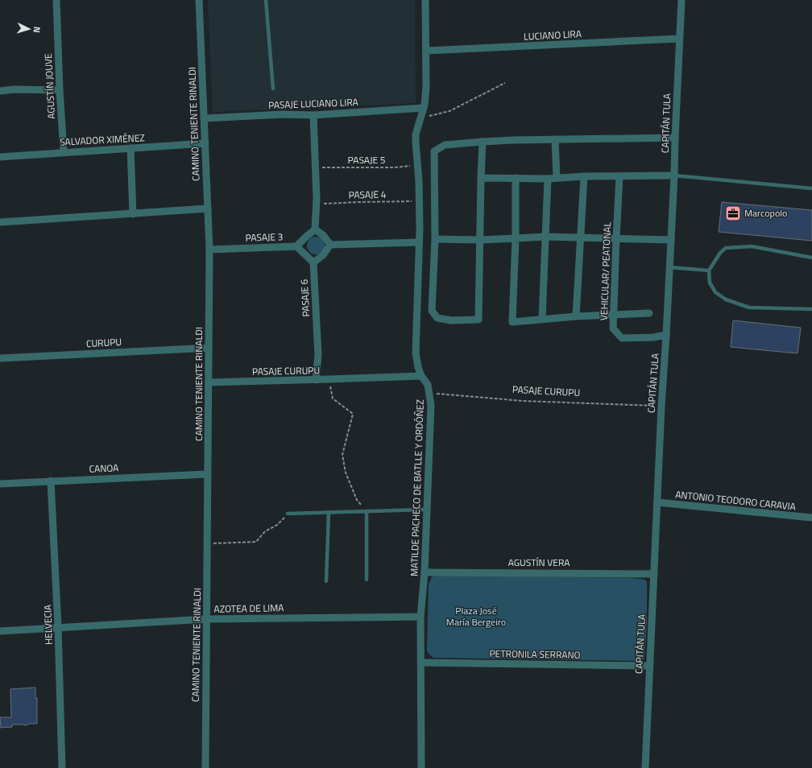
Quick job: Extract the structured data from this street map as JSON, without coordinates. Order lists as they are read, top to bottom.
{
  "streets": {
    "street": [
      "LUCIANO LIRA",
      "AGUSTÍN JOUVE",
      "PASAJE LUCIANO LIRA",
      "CAPITÁN TULA",
      "CAMINO TENIENTE RINALDI",
      "SALVADOR XIMÉNEZ",
      "PASAJE 3",
      "VEHICULAR/ PEATONAL",
      "PASAJE 6",
      "CURUPU",
      "PASAJE CURUPU",
      "CANOA",
      "MATILDE PACHECO DE BATLLE Y ORDÓÑEZ",
      "ANTONIO TEODORO CARAVIA",
      "AGUSTÍN VERA",
      "AZOTEA DE LIMA",
      "HELVECIA",
      "PETRONILA SERRANO"
    ],
    "path": ["PASAJE 5", "PASAJE 4"]
  },
  "crossings": [
    ["LUCIANO LIRA", "CAPITÁN TULA"],
    ["LUCIANO LIRA", "MATILDE PACHECO DE BATLLE Y ORDÓÑEZ"],
    ["AGUSTÍN JOUVE", "SALVADOR XIMÉNEZ"],
    ["PASAJE LUCIANO LIRA", "CAMINO TENIENTE RINALDI"],
    ["PASAJE LUCIANO LIRA", "MATILDE PACHECO DE BATLLE Y ORDÓÑEZ"],
    ["CAPITÁN TULA", "VEHICULAR/ PEATONAL"],
    ["CAPITÁN TULA", "PASAJE CURUPU"],
    ["CAPITÁN TULA", "ANTONIO TEODORO CARAVIA"],
    ["CAPITÁN TULA", "AGUSTÍN VERA"],
    ["CAPITÁN TULA", "PETRONILA SERRANO"],
    ["CAMINO TENIENTE RINALDI", "SALVADOR XIMÉNEZ"],
    ["CAMINO TENIENTE RINALDI", "PASAJE 3"],
    ["CAMINO TENIENTE RINALDI", "CURUPU"],
    ["CAMINO TENIENTE RINALDI", "PASAJE CURUPU"],
    ["CAMINO TENIENTE RINALDI", "CANOA"],
    ["CAMINO TENIENTE RINALDI", "AZOTEA DE LIMA"],
    ["PASAJE 5", "MATILDE PACHECO DE BATLLE Y ORDÓÑEZ"],
    ["PASAJE 4", "MATILDE PACHECO DE BATLLE Y ORDÓÑEZ"],
    ["PASAJE 3", "PASAJE 6"],
    ["PASAJE 6", "PASAJE CURUPU"],
    ["PASAJE CURUPU", "MATILDE PACHECO DE BATLLE Y ORDÓÑEZ"],
    ["CANOA", "HELVECIA"],
    ["MATILDE PACHECO DE BATLLE Y ORDÓÑEZ", "AGUSTÍN VERA"],
    ["MATILDE PACHECO DE BATLLE Y ORDÓÑEZ", "AZOTEA DE LIMA"],
    ["MATILDE PACHECO DE BATLLE Y ORDÓÑEZ", "PETRONILA SERRANO"],
    ["AZOTEA DE LIMA", "HELVECIA"]
  ],
  "parks": ["Plaza José María Bergeiro"],
  "places": {
    "office": ["Marcopolo"]
  },
  "north": "right"
}
